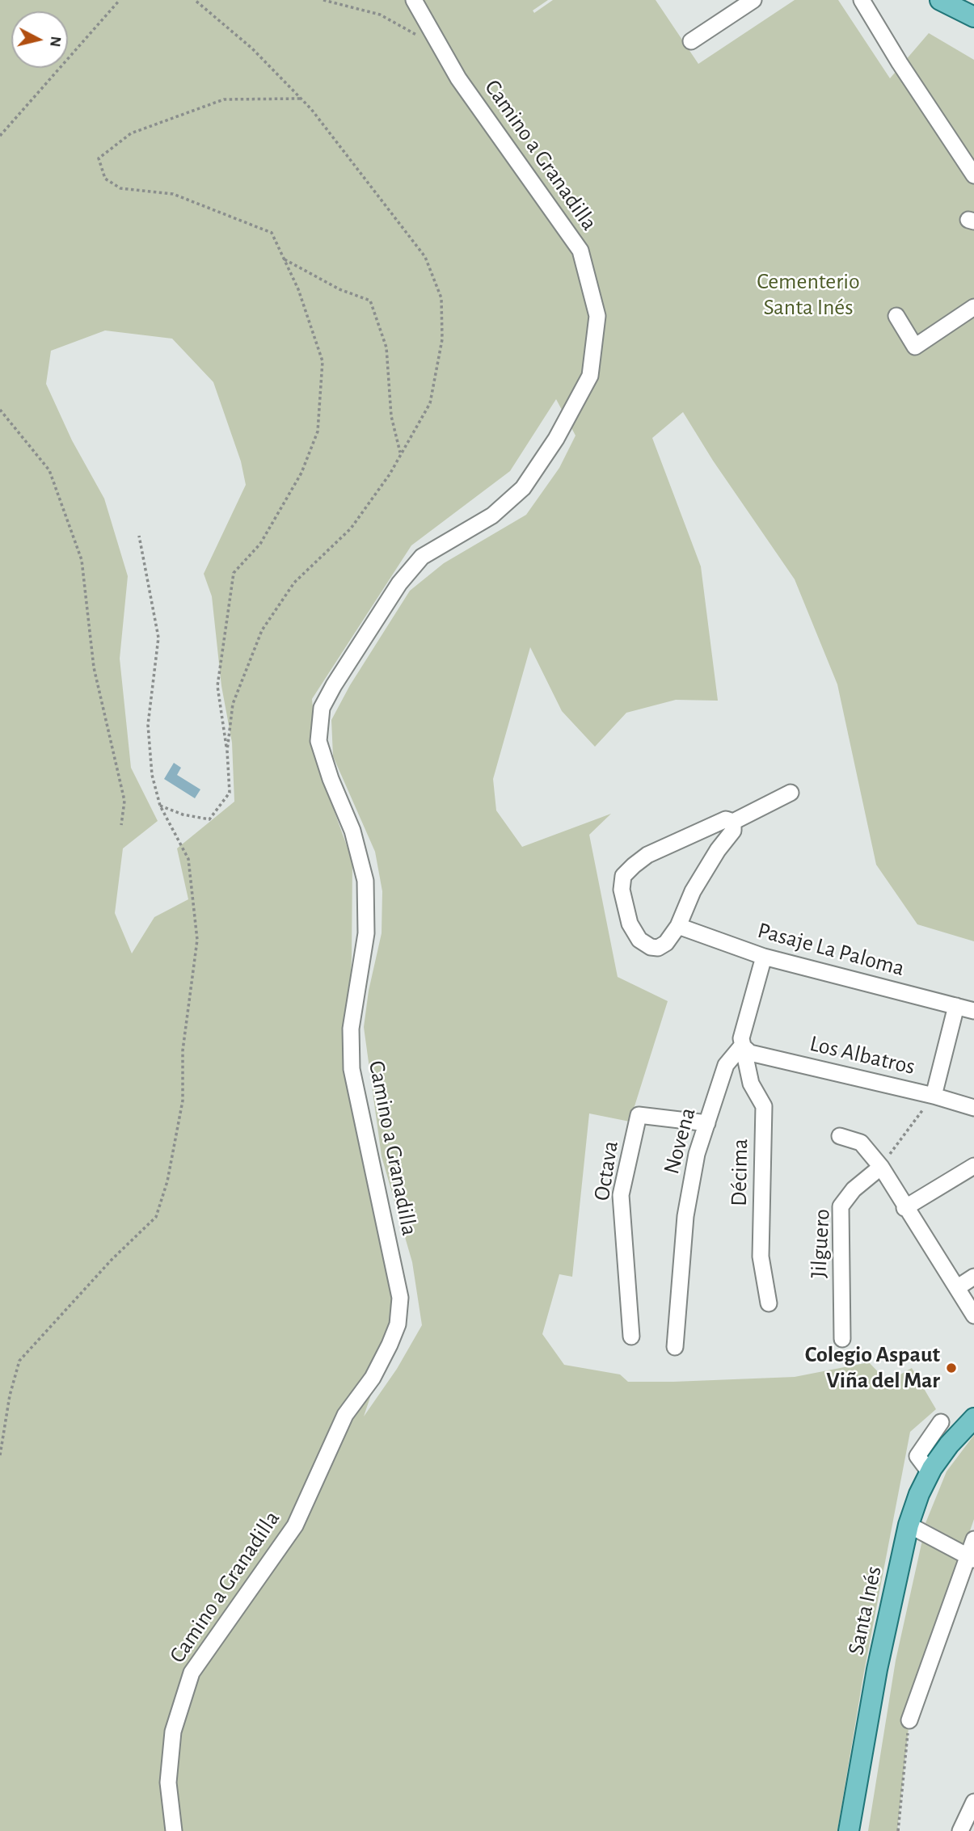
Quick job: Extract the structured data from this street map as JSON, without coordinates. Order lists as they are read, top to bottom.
{
  "streets": {
    "main road": ["Santa Inés"],
    "street": [
      "Camino a Granadilla",
      "Pasaje La Paloma",
      "Los Albatros",
      "Novena",
      "Octava",
      "Décima",
      "Jilguero"
    ]
  },
  "crossings": [
    ["Pasaje La Paloma", "Novena"],
    ["Los Albatros", "Novena"],
    ["Los Albatros", "Décima"],
    ["Novena", "Octava"],
    ["Novena", "Décima"]
  ],
  "parks": ["Cementerio Santa Inés"],
  "places": ["Colegio Aspaut Viña del Mar"],
  "north": "right"
}
